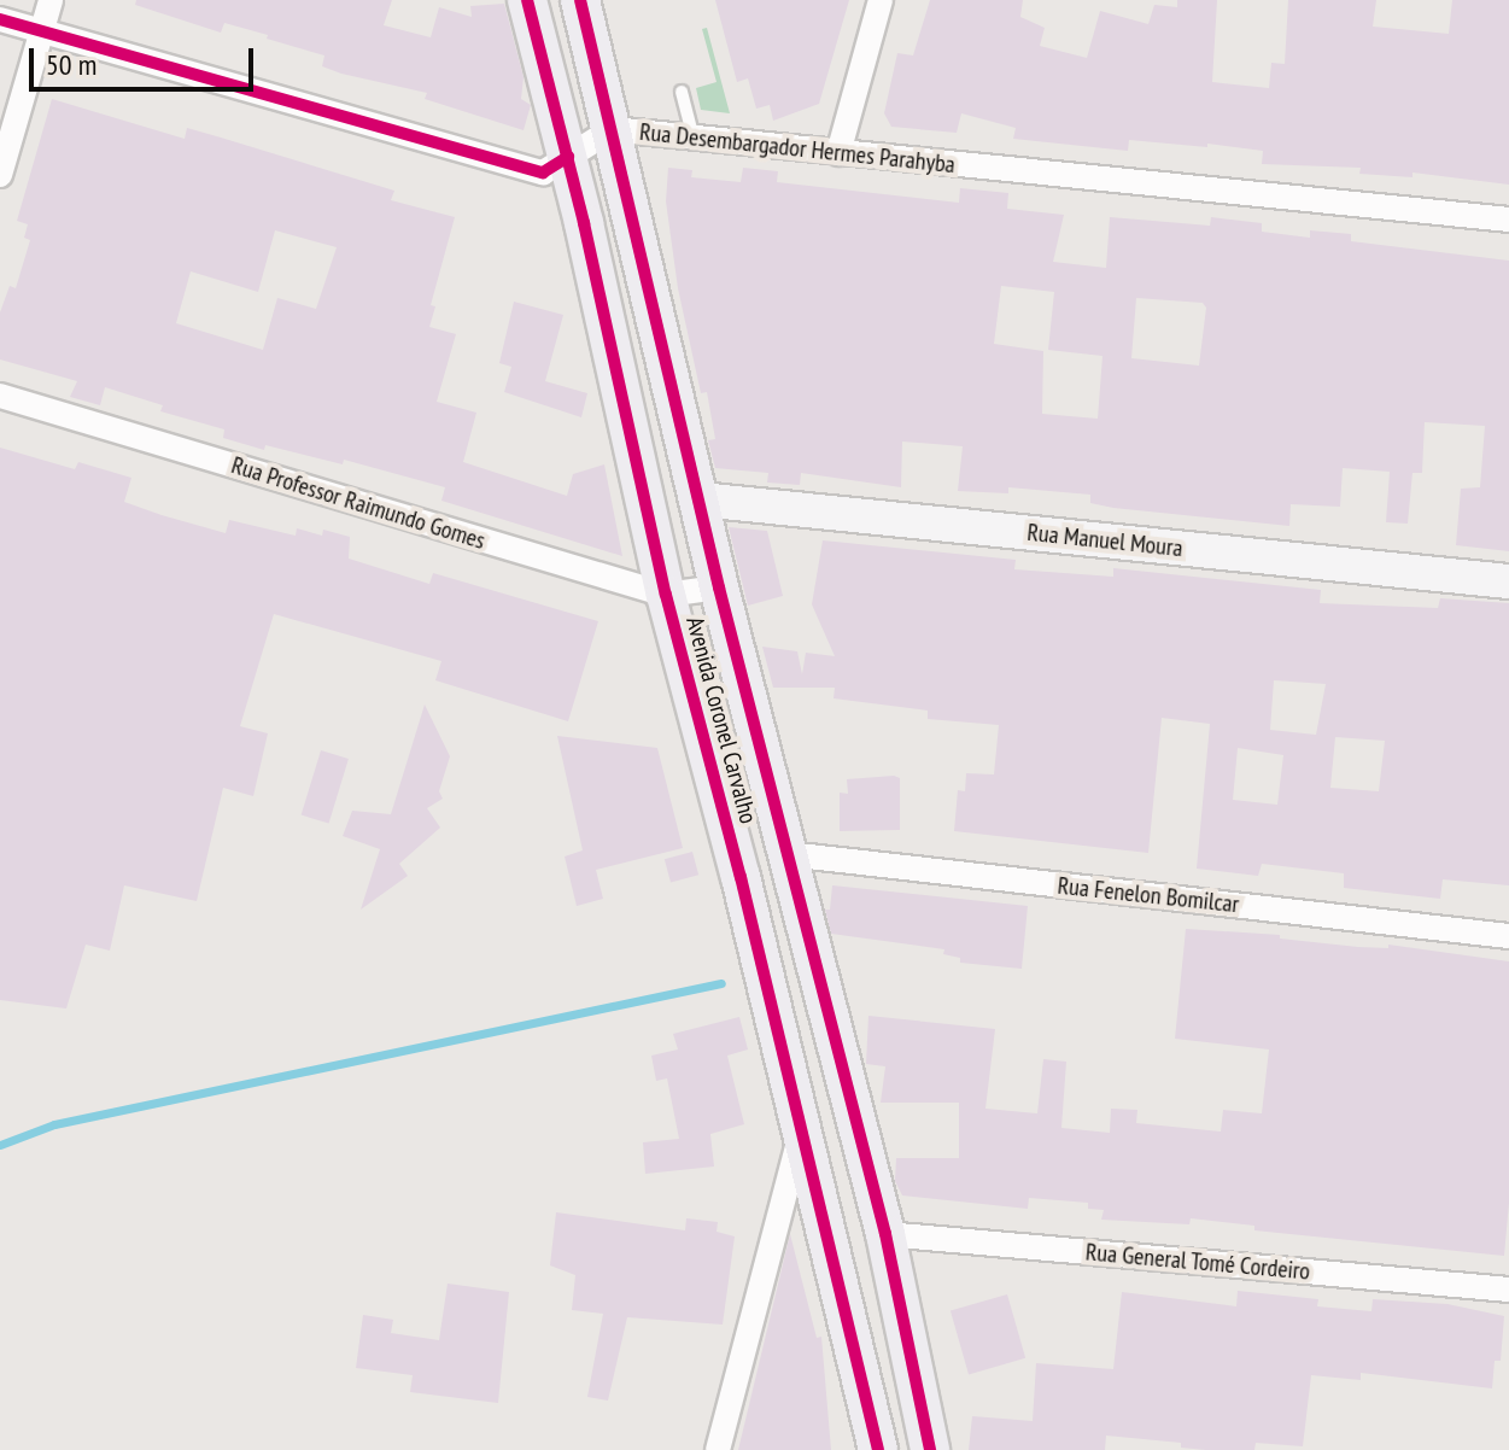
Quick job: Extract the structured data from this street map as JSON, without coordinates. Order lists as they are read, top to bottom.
{
  "streets": {
    "main road": ["Avenida Coronel Carvalho"],
    "street": [
      "Rua Desembargador Hermes Parahyba",
      "Rua Professor Raimundo Gomes",
      "Rua Manuel Moura",
      "Rua Fenelon Bomilcar",
      "Rua General Tomé Cordeiro"
    ]
  },
  "crossings": [
    ["Rua Desembargador Hermes Parahyba", "Avenida Coronel Carvalho"],
    ["Rua Professor Raimundo Gomes", "Avenida Coronel Carvalho"],
    ["Rua Manuel Moura", "Avenida Coronel Carvalho"],
    ["Avenida Coronel Carvalho", "Rua Fenelon Bomilcar"],
    ["Avenida Coronel Carvalho", "Rua General Tomé Cordeiro"]
  ],
  "scale_bar": "50 m"
}
